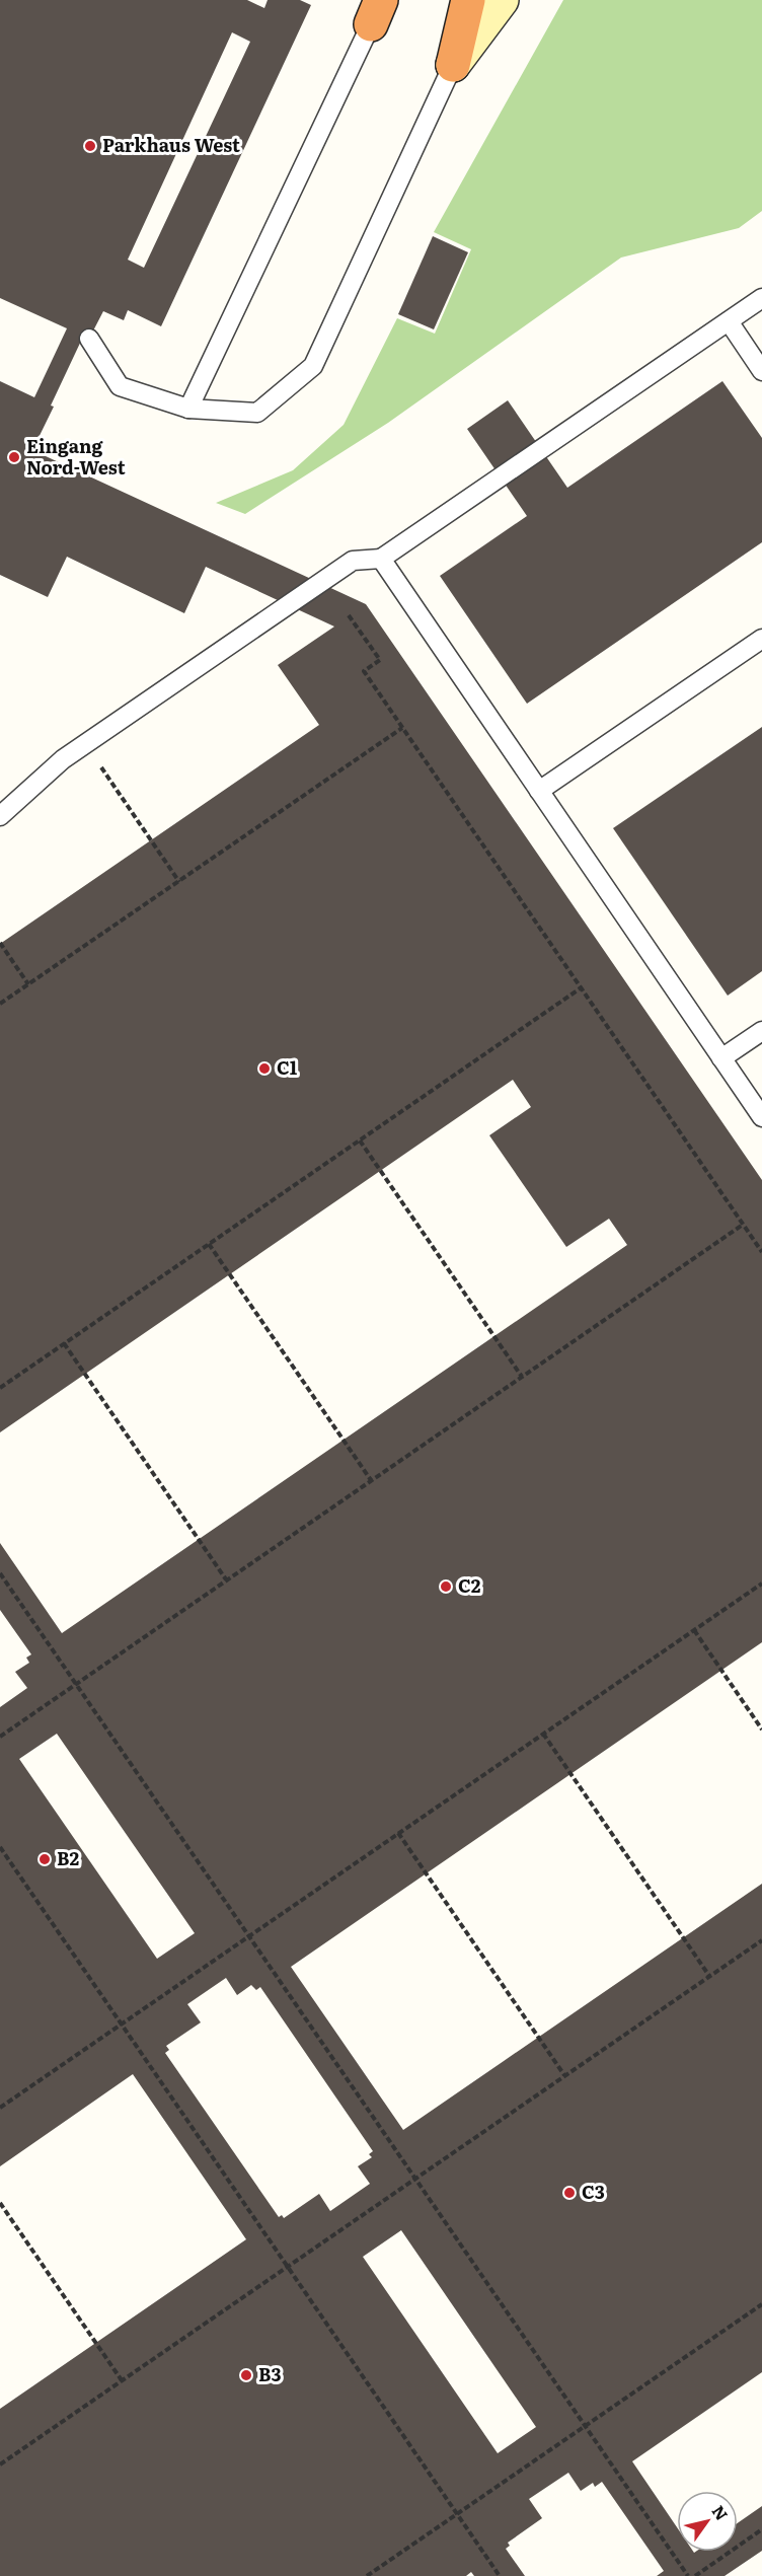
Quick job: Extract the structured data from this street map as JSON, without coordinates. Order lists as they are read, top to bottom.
{
  "places": [
    "Parkhaus West",
    "Eingang Nord-West",
    "C1",
    "C2",
    "B2",
    "C3",
    "B3"
  ],
  "north": "top right"
}
